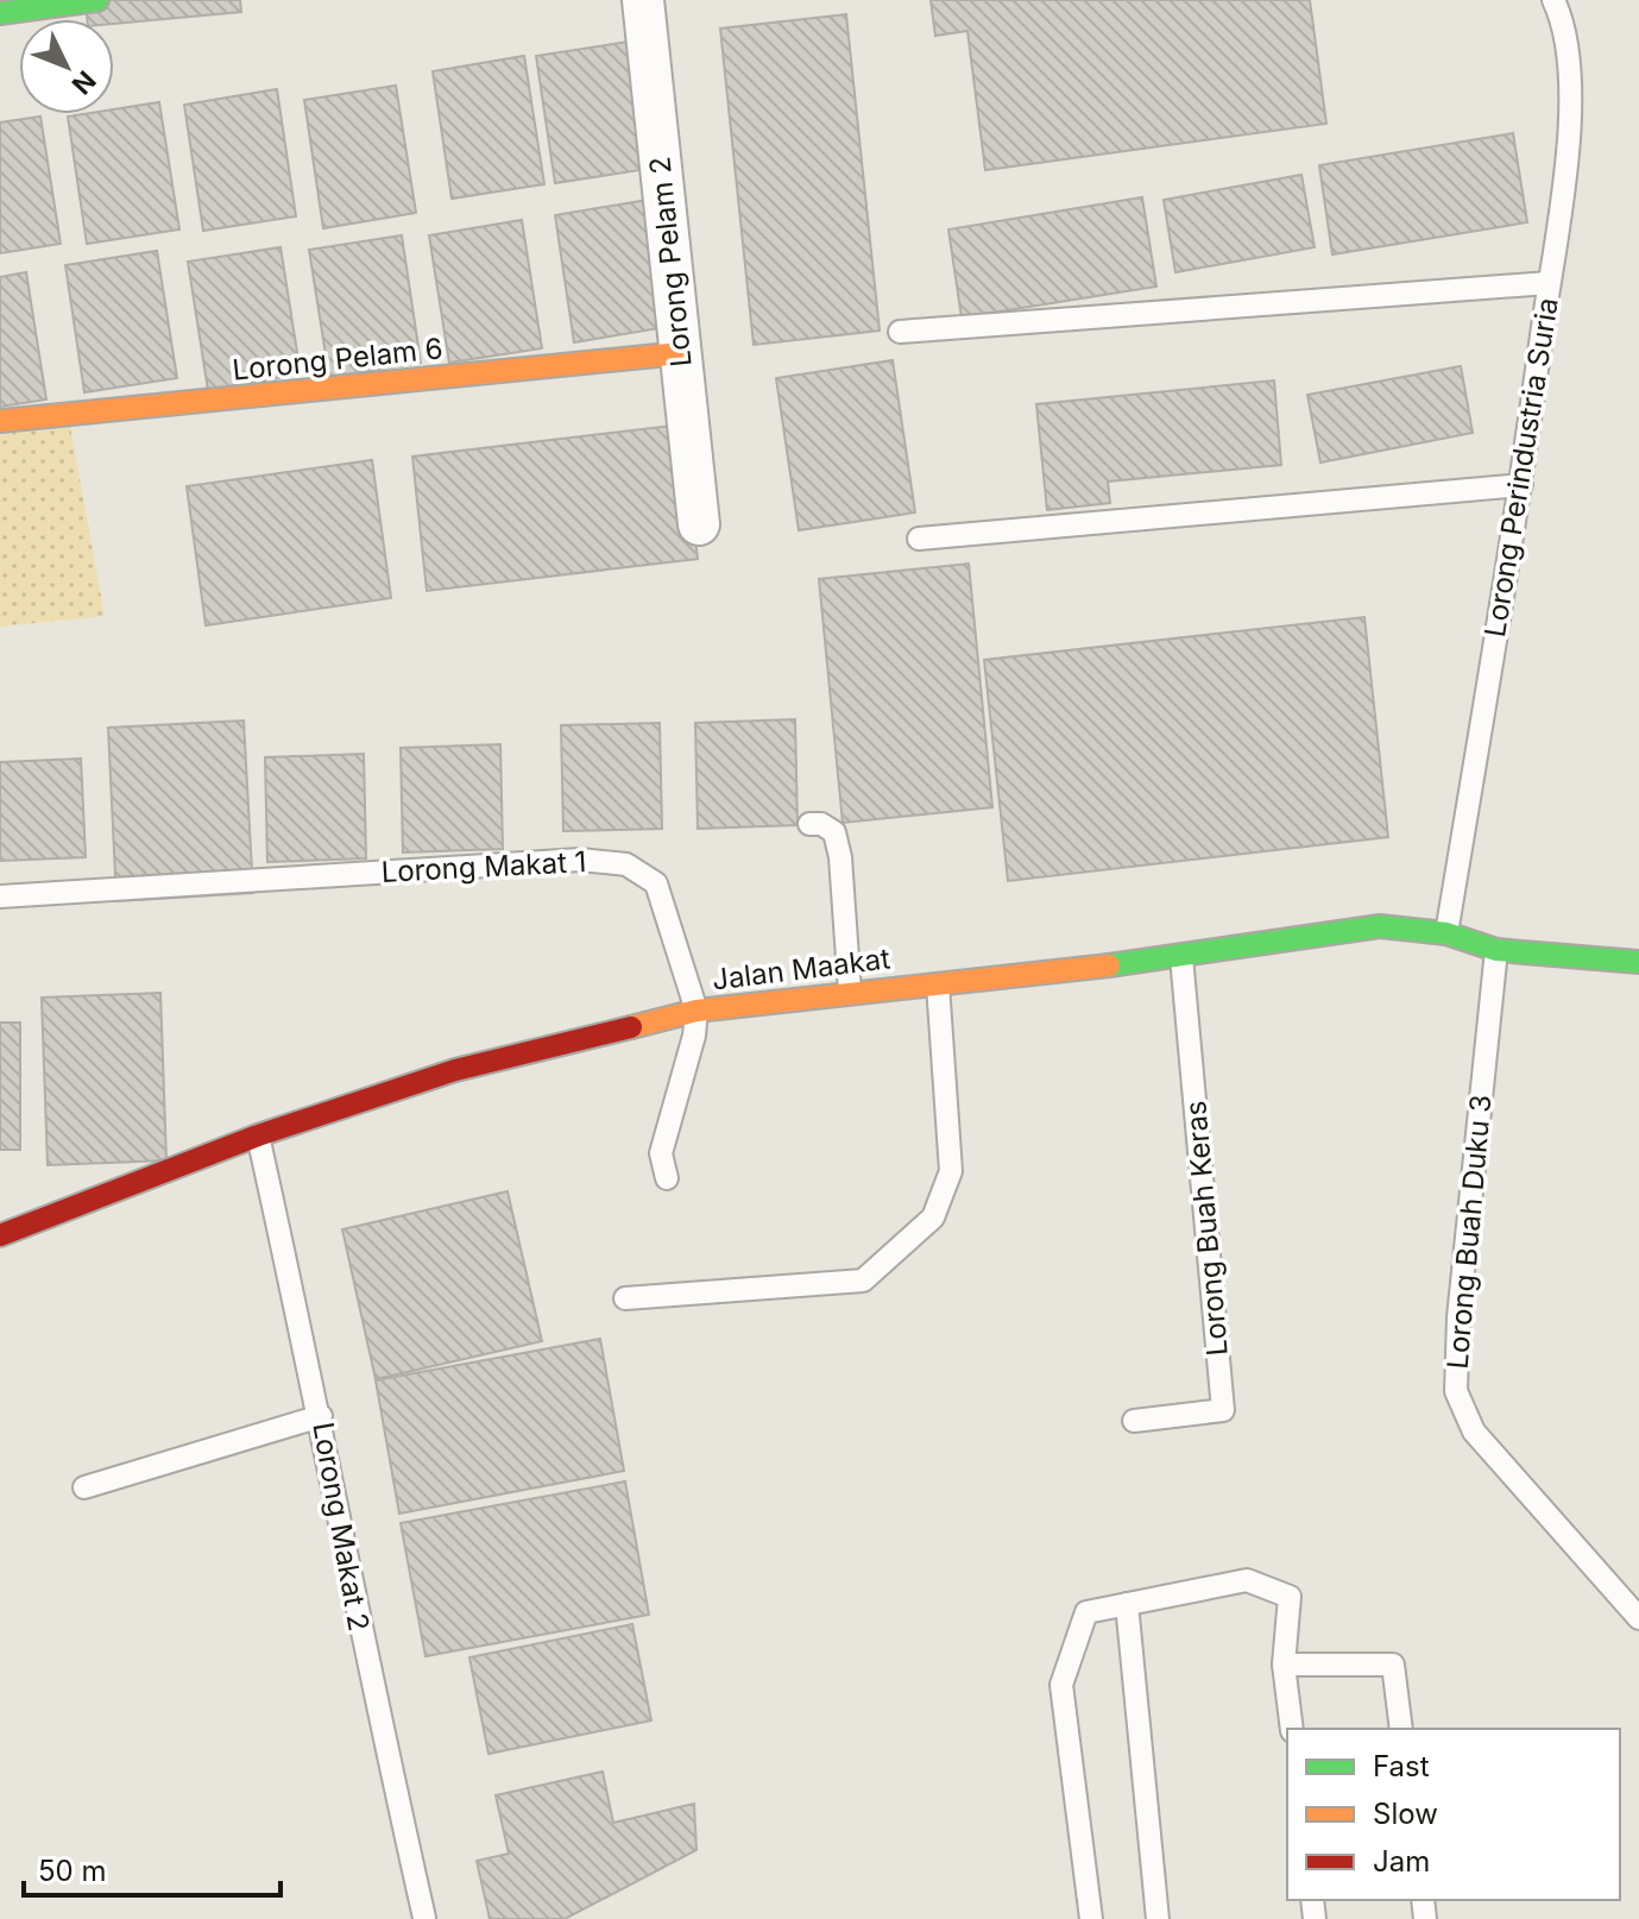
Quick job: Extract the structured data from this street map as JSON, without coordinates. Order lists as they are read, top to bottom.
{
  "streets": {
    "street": ["Lorong Pelam 2", "Lorong Pelam 6", "Jalan Maakat"],
    "lane": [
      "Lorong Perindustria Suria",
      "Lorong Makat 1",
      "Lorong Buah Keras",
      "Lorong Buah Duku 3",
      "Lorong Makat 2"
    ]
  },
  "crossings": [
    ["Lorong Pelam 2", "Lorong Pelam 6"],
    ["Lorong Perindustria Suria", "Jalan Maakat"],
    ["Lorong Makat 1", "Jalan Maakat"],
    ["Jalan Maakat", "Lorong Buah Keras"],
    ["Jalan Maakat", "Lorong Buah Duku 3"],
    ["Jalan Maakat", "Lorong Makat 2"]
  ],
  "legend": ["Fast", "Slow", "Jam"],
  "scale_bar": "50 m",
  "north": "bottom right"
}
